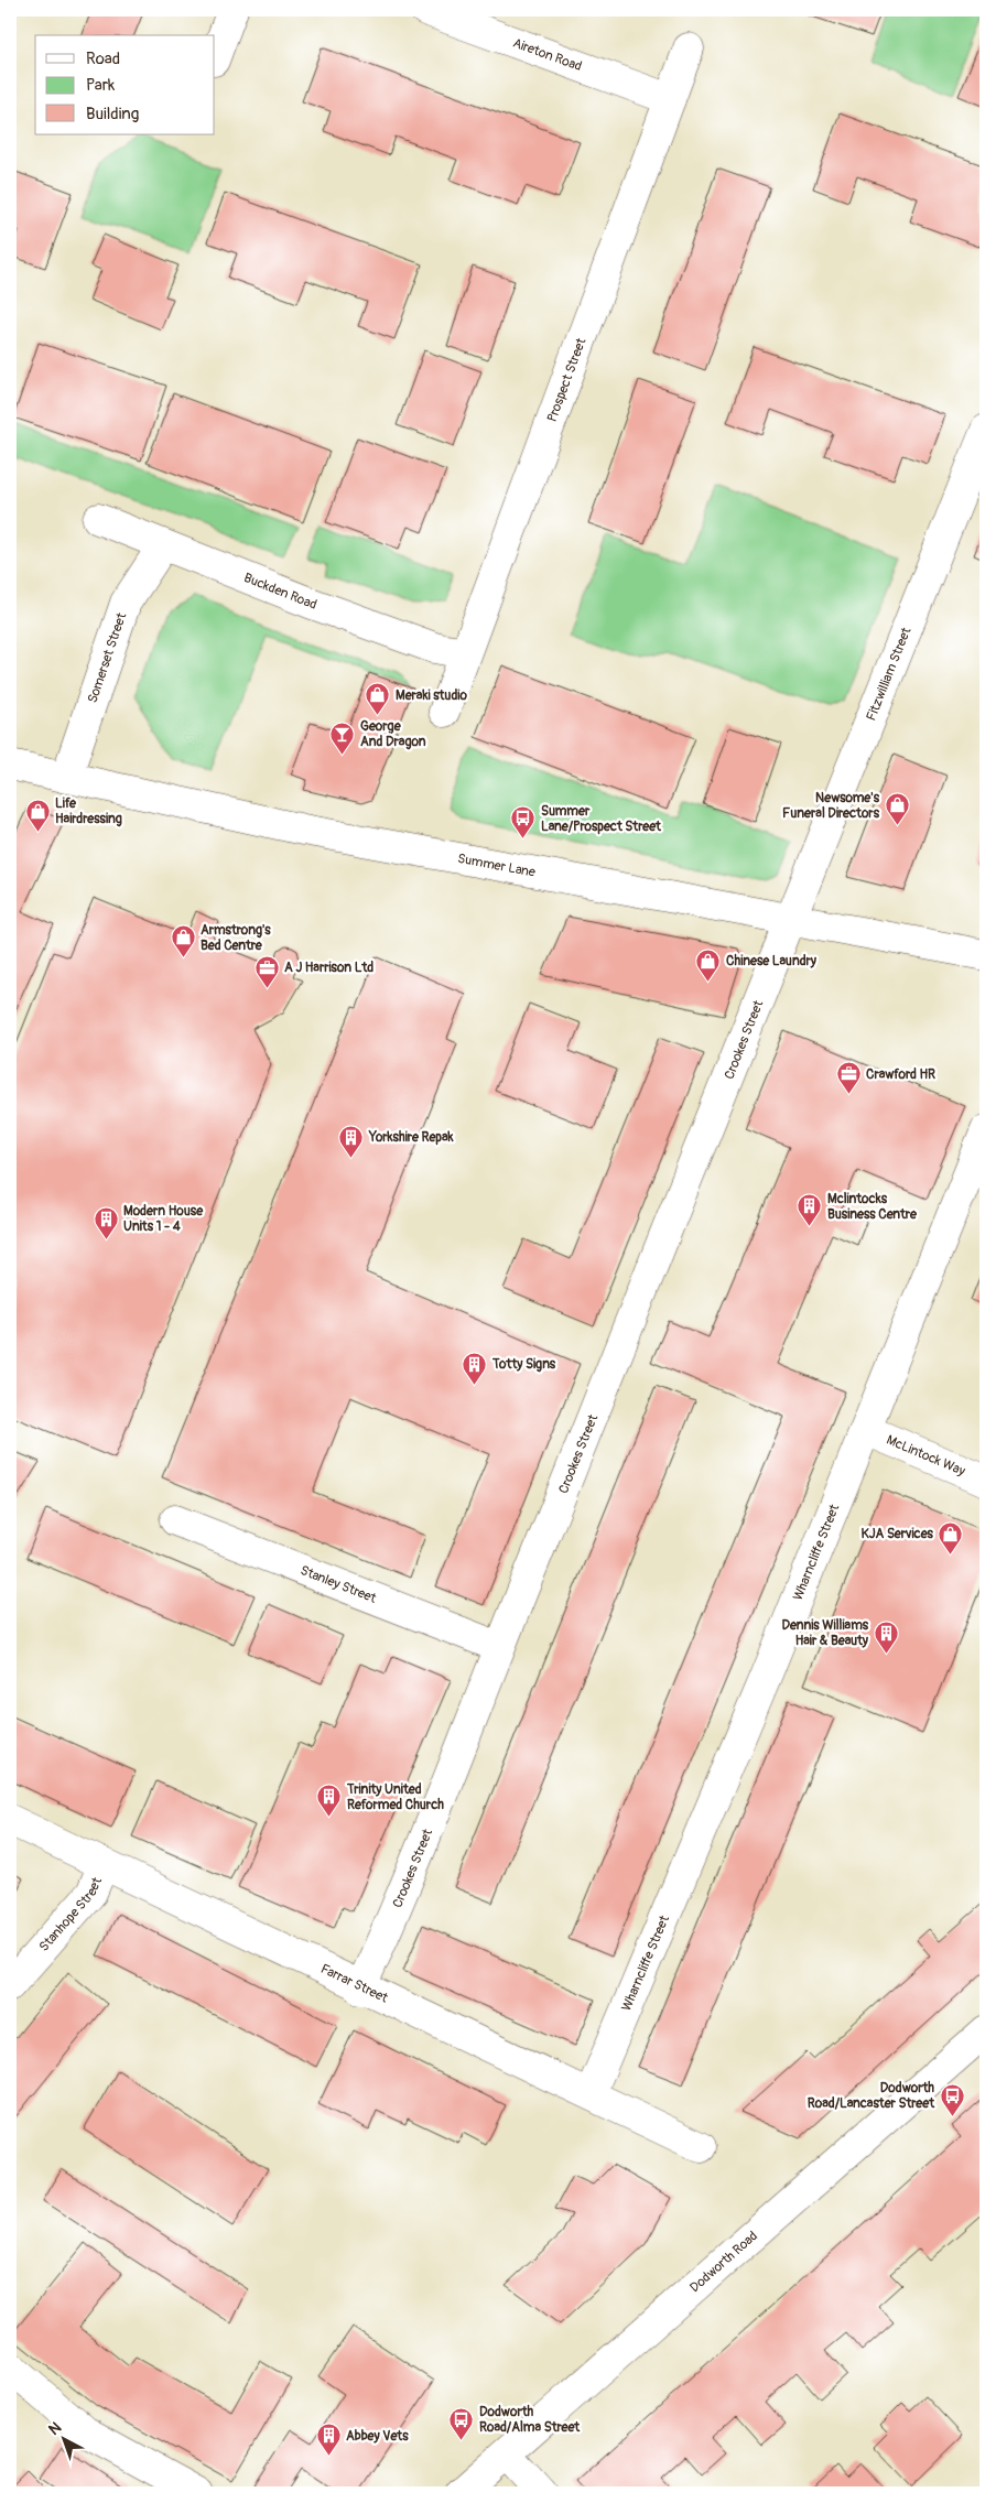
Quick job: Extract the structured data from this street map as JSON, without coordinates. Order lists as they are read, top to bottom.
{
  "streets": {
    "main road": [
      "Aireton Road",
      "Prospect Street",
      "Buckden Road",
      "Somerset Street",
      "Fitzwilliam Street",
      "Summer Lane",
      "Crookes Street",
      "McLintock Way",
      "Wharncliffe Street",
      "Stanley Street",
      "Stanhope Street",
      "Farrar Street",
      "Dodworth Road"
    ]
  },
  "crossings": [
    ["Aireton Road", "Prospect Street"],
    ["Prospect Street", "Buckden Road"],
    ["Buckden Road", "Somerset Street"],
    ["Somerset Street", "Summer Lane"],
    ["Fitzwilliam Street", "Summer Lane"],
    ["Fitzwilliam Street", "Crookes Street"],
    ["Summer Lane", "Crookes Street"],
    ["Crookes Street", "Stanley Street"],
    ["Crookes Street", "Farrar Street"],
    ["McLintock Way", "Wharncliffe Street"],
    ["Wharncliffe Street", "Farrar Street"],
    ["Stanhope Street", "Farrar Street"]
  ],
  "places": {
    "shop": [
      "Meraki studio",
      "Newsome's Funeral Directors",
      "Life Hairdressing",
      "Armstrong's Bed Centre",
      "Chinese Laundry",
      "KJA Services"
    ],
    "bar": ["George And Dragon"],
    "bus stop": ["Summer Lane/Prospect Street", "Dodworth Road/Lancaster Street", "Dodworth Road/Alma Street"],
    "office": ["A J Harrison Ltd", "Crawford HR"],
    "building": [
      "Yorkshire Repak",
      "Mclintocks Business Centre",
      "Modern House Units 1 - 4",
      "Totty Signs",
      "Dennis Williams Hair & Beauty",
      "Trinity United Reformed Church",
      "Abbey Vets"
    ]
  },
  "legend": ["Road", "Park", "Building"],
  "north": "top left"
}
